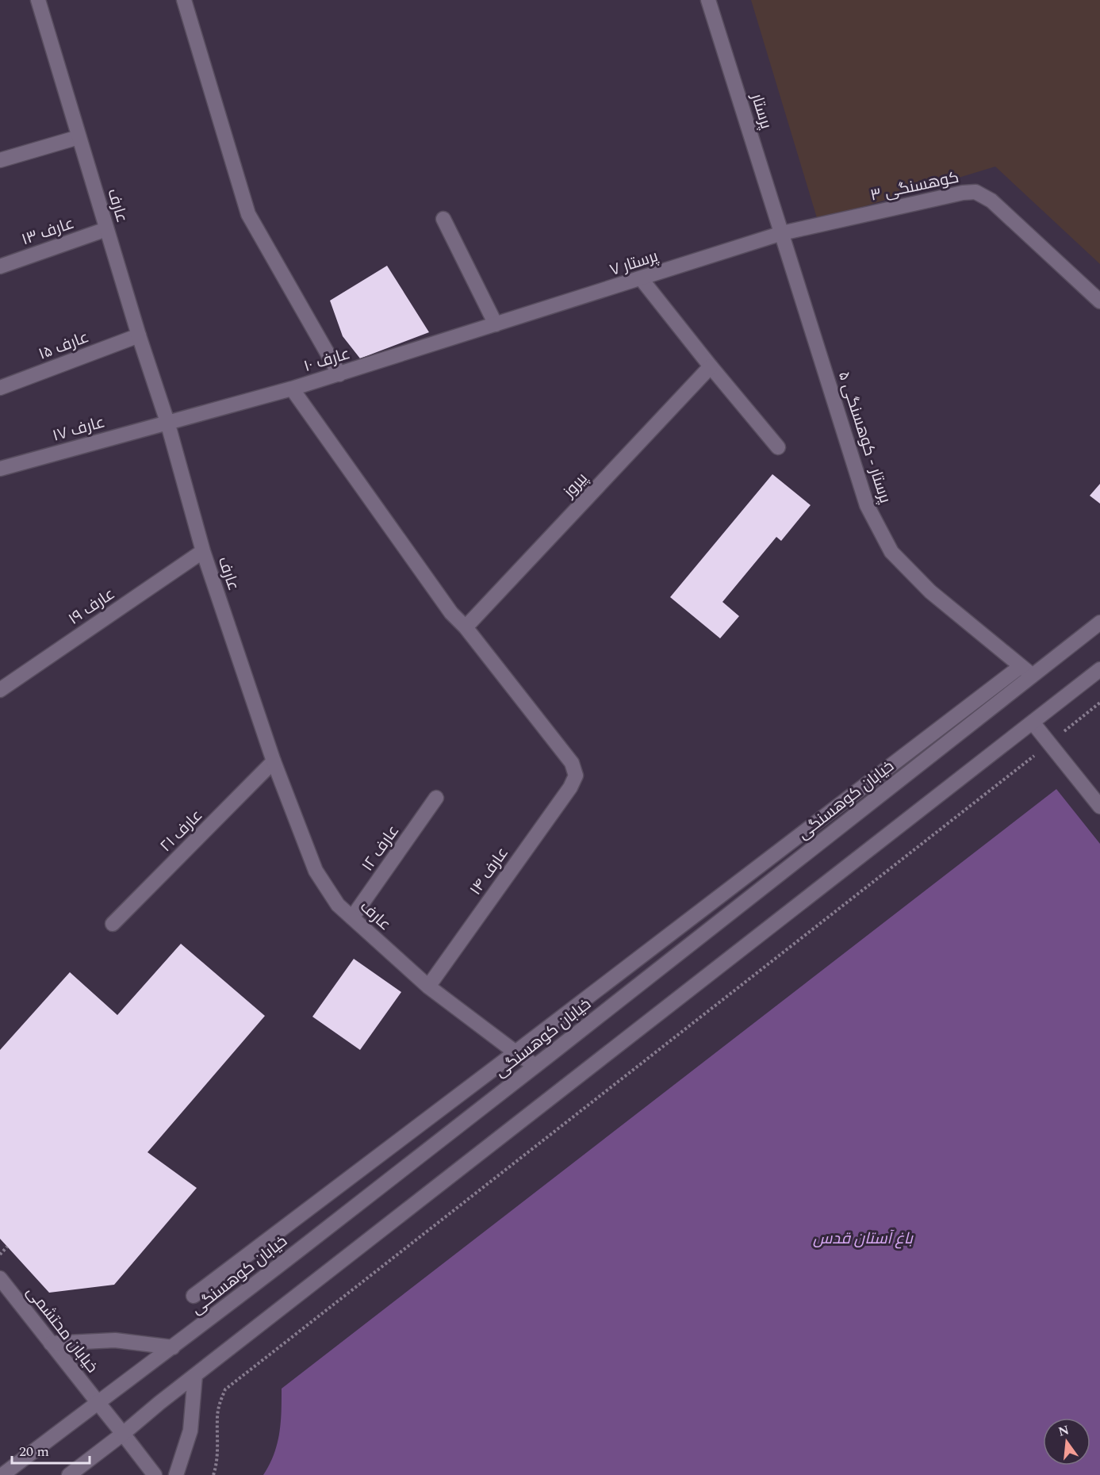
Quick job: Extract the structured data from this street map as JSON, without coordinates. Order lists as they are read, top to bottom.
{
  "streets": {
    "street": [
      "پرستار",
      "کوهسنگی ۳",
      "عارف",
      "عارف ۱۳",
      "پرستار ۷",
      "عارف ۱۵",
      "عارف ۱۰",
      "عارف ۱۷",
      "پرستار - کوهسنگی ۵",
      "پیروز",
      "عارف ۱۹",
      "خیابان کوهسنگی",
      "عارف ۲۱",
      "عارف ۱۲",
      "عارف ۱۴",
      "خیابان محتشمی"
    ]
  },
  "crossings": [
    ["پرستار", "کوهسنگی ۳"],
    ["پرستار", "پرستار ۷"],
    ["پرستار", "پرستار - کوهسنگی ۵"],
    ["کوهسنگی ۳", "پرستار ۷"],
    ["کوهسنگی ۳", "پرستار - کوهسنگی ۵"],
    ["عارف", "عارف ۱۳"],
    ["عارف", "عارف ۱۵"],
    ["عارف", "عارف ۱۰"],
    ["عارف", "عارف ۱۷"],
    ["عارف", "عارف ۱۹"],
    ["عارف", "خیابان کوهسنگی"],
    ["عارف", "عارف ۲۱"],
    ["عارف", "عارف ۱۲"],
    ["عارف", "عارف ۱۴"],
    ["پرستار ۷", "عارف ۱۰"],
    ["پرستار ۷", "پرستار - کوهسنگی ۵"],
    ["عارف ۱۰", "عارف ۱۷"],
    ["پرستار - کوهسنگی ۵", "خیابان کوهسنگی"],
    ["پیروز", "عارف ۱۴"],
    ["خیابان کوهسنگی", "خیابان محتشمی"]
  ],
  "parks": ["باغ آستان قدس"],
  "scale_bar": "20 m",
  "north": "top"
}
